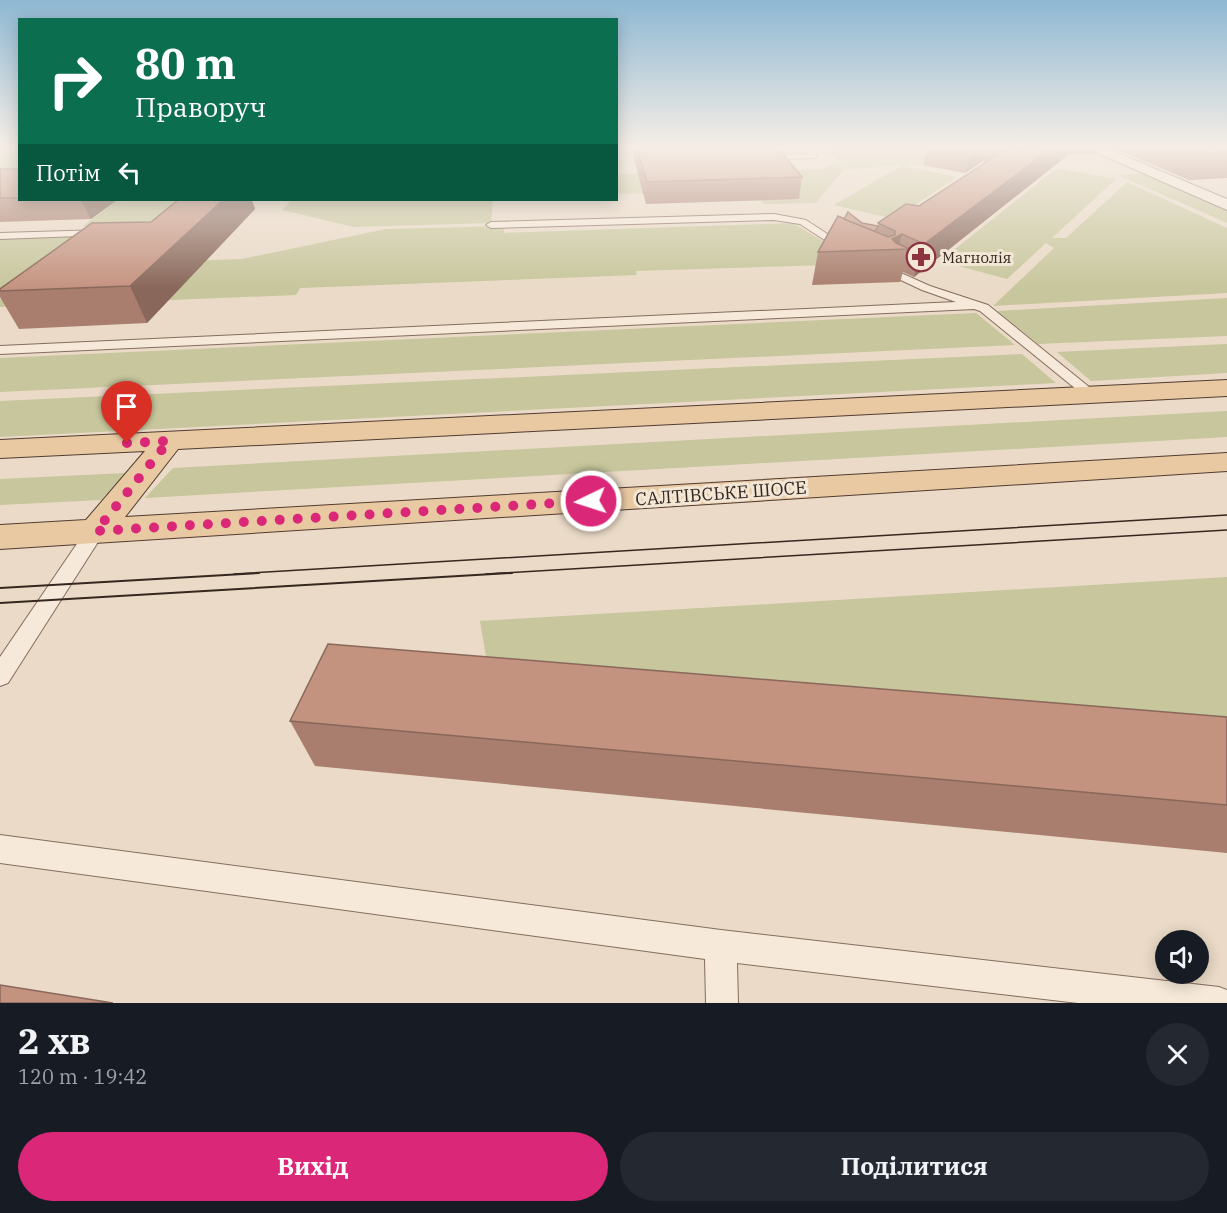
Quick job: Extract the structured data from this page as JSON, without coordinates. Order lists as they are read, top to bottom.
{
  "streets": {
    "main road": ["САЛТІВСЬКЕ ШОСЕ"]
  },
  "places": {
    "pharmacy": ["Магнолія"]
  },
  "page": {
    "turn": ["80 m", "Праворуч"],
    "then": "Потім",
    "heading": ["2 хв", "120 m · 19:42"],
    "buttons": ["Вихід", "Поділитися"]
  }
}
